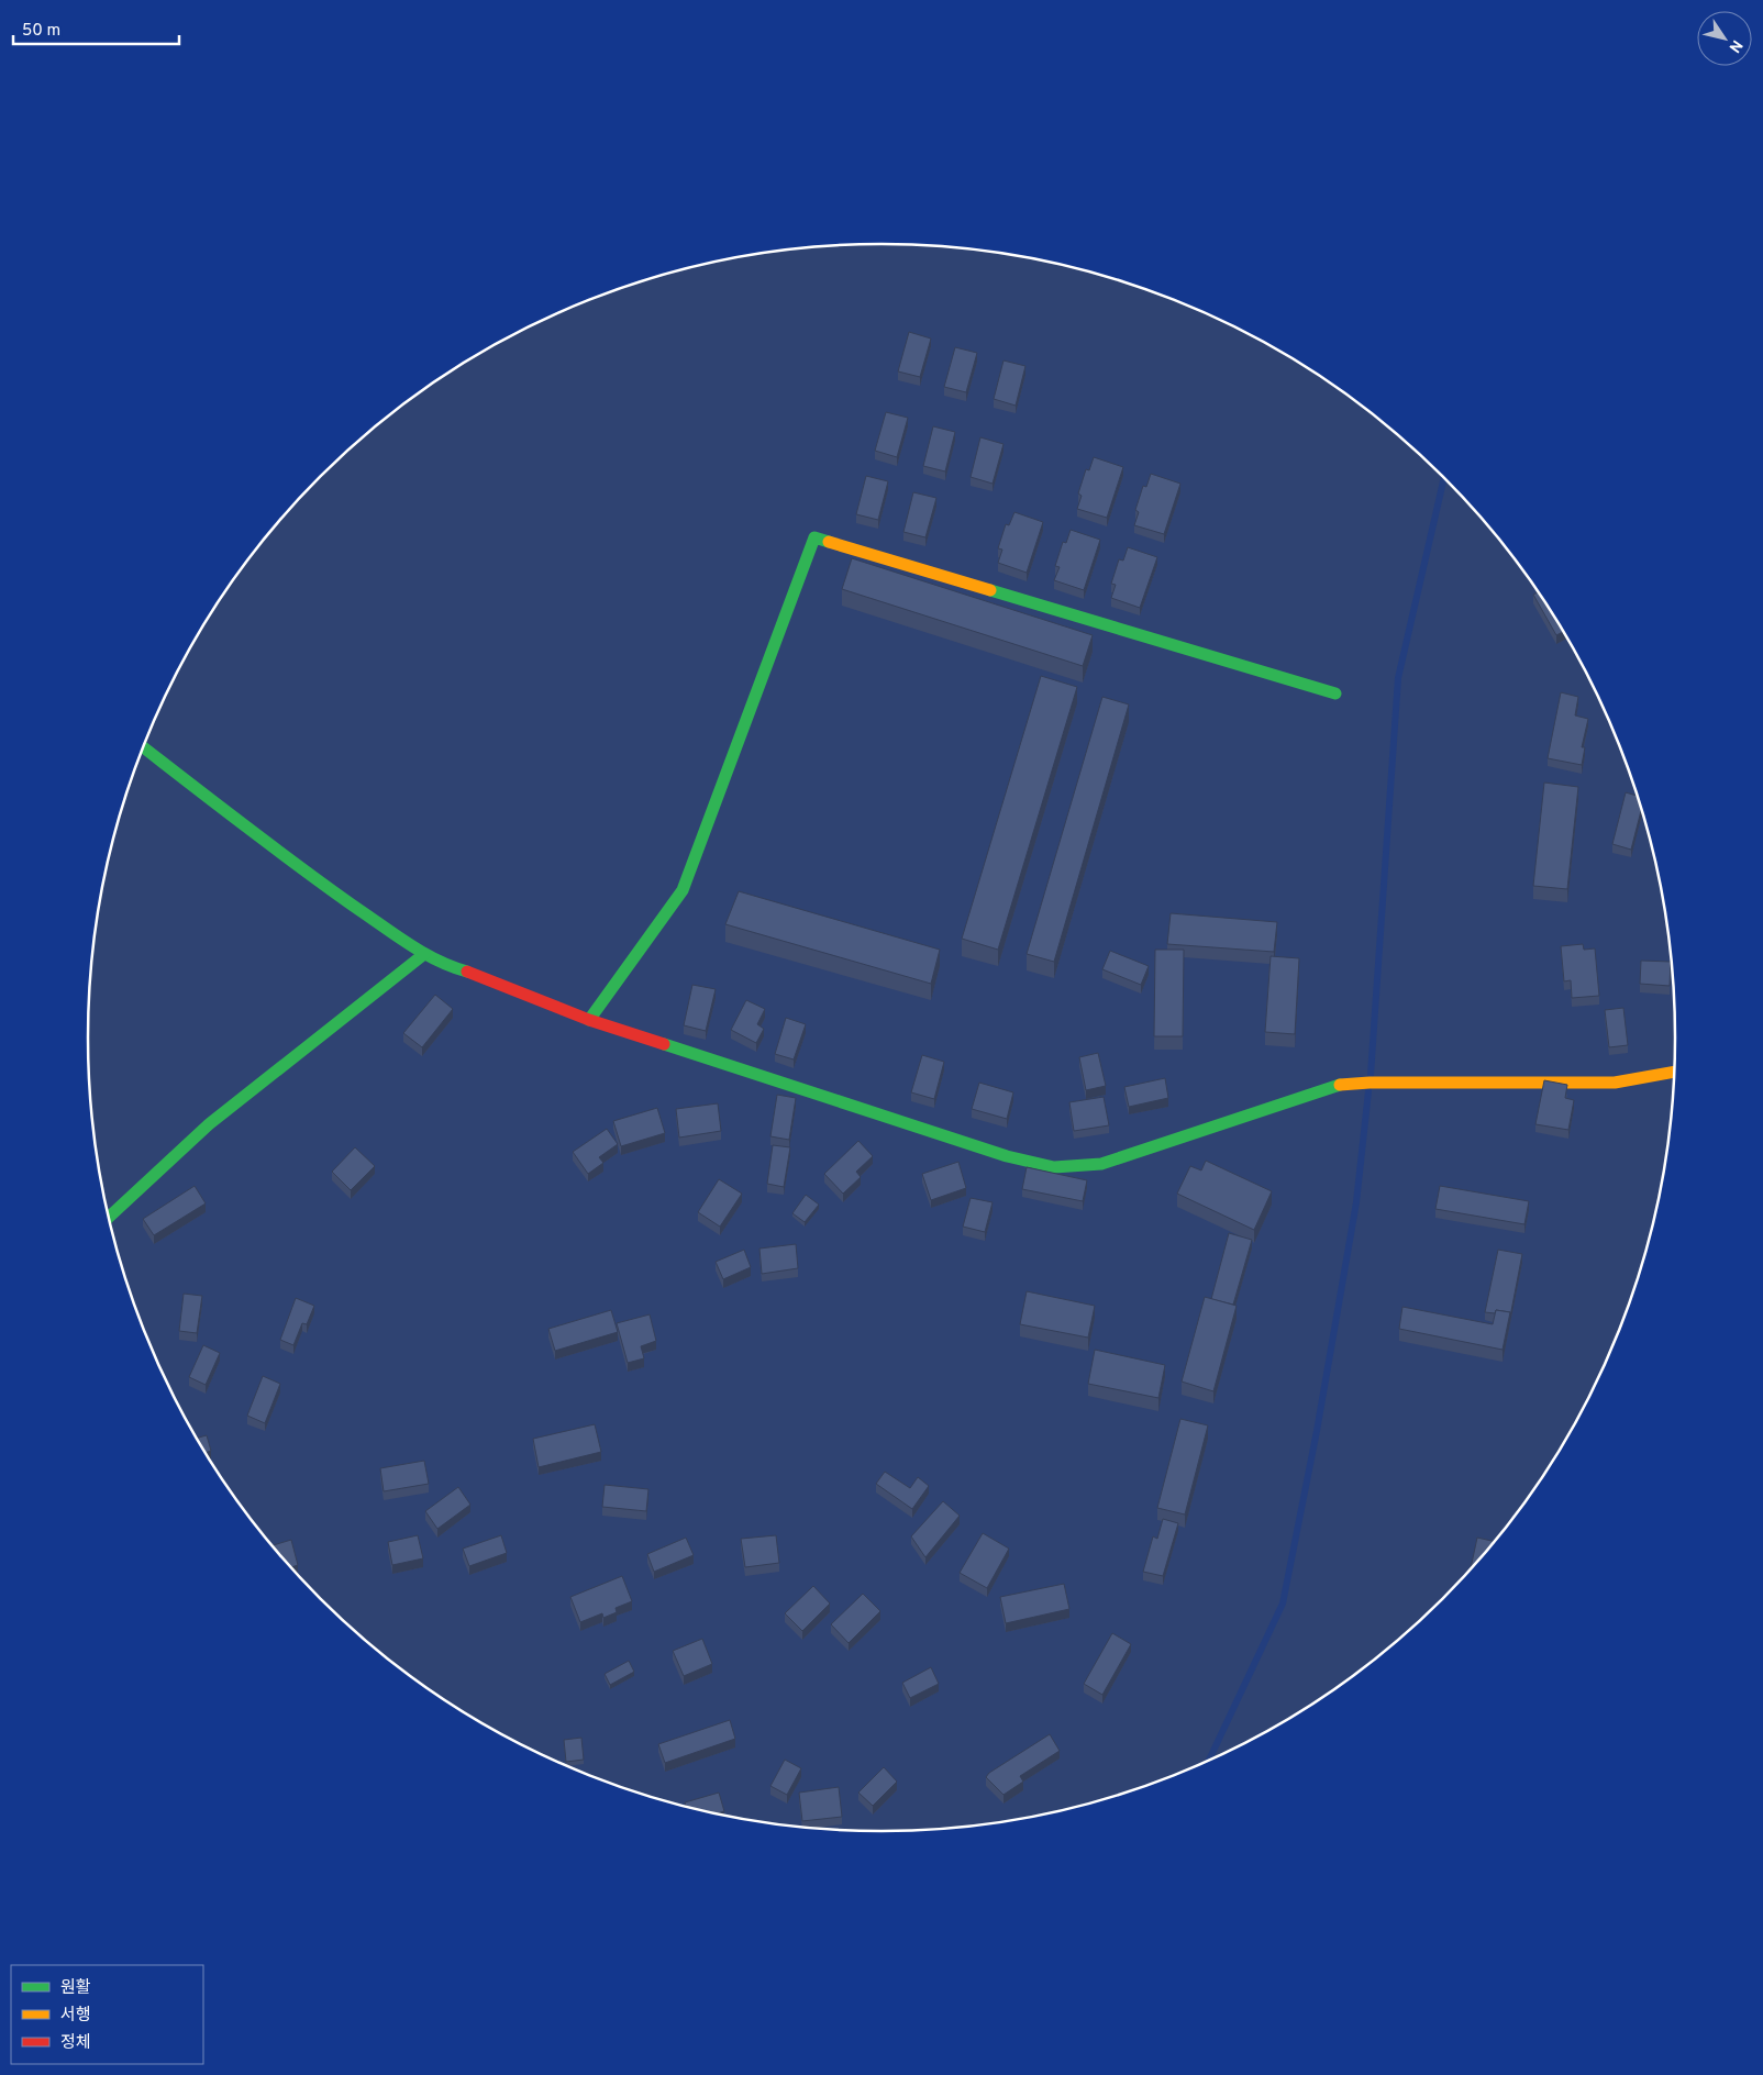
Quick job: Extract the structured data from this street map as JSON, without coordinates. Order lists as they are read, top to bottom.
{
  "legend": ["원활", "서행", "정체"],
  "scale_bar": "50 m",
  "north": "bottom right"
}
